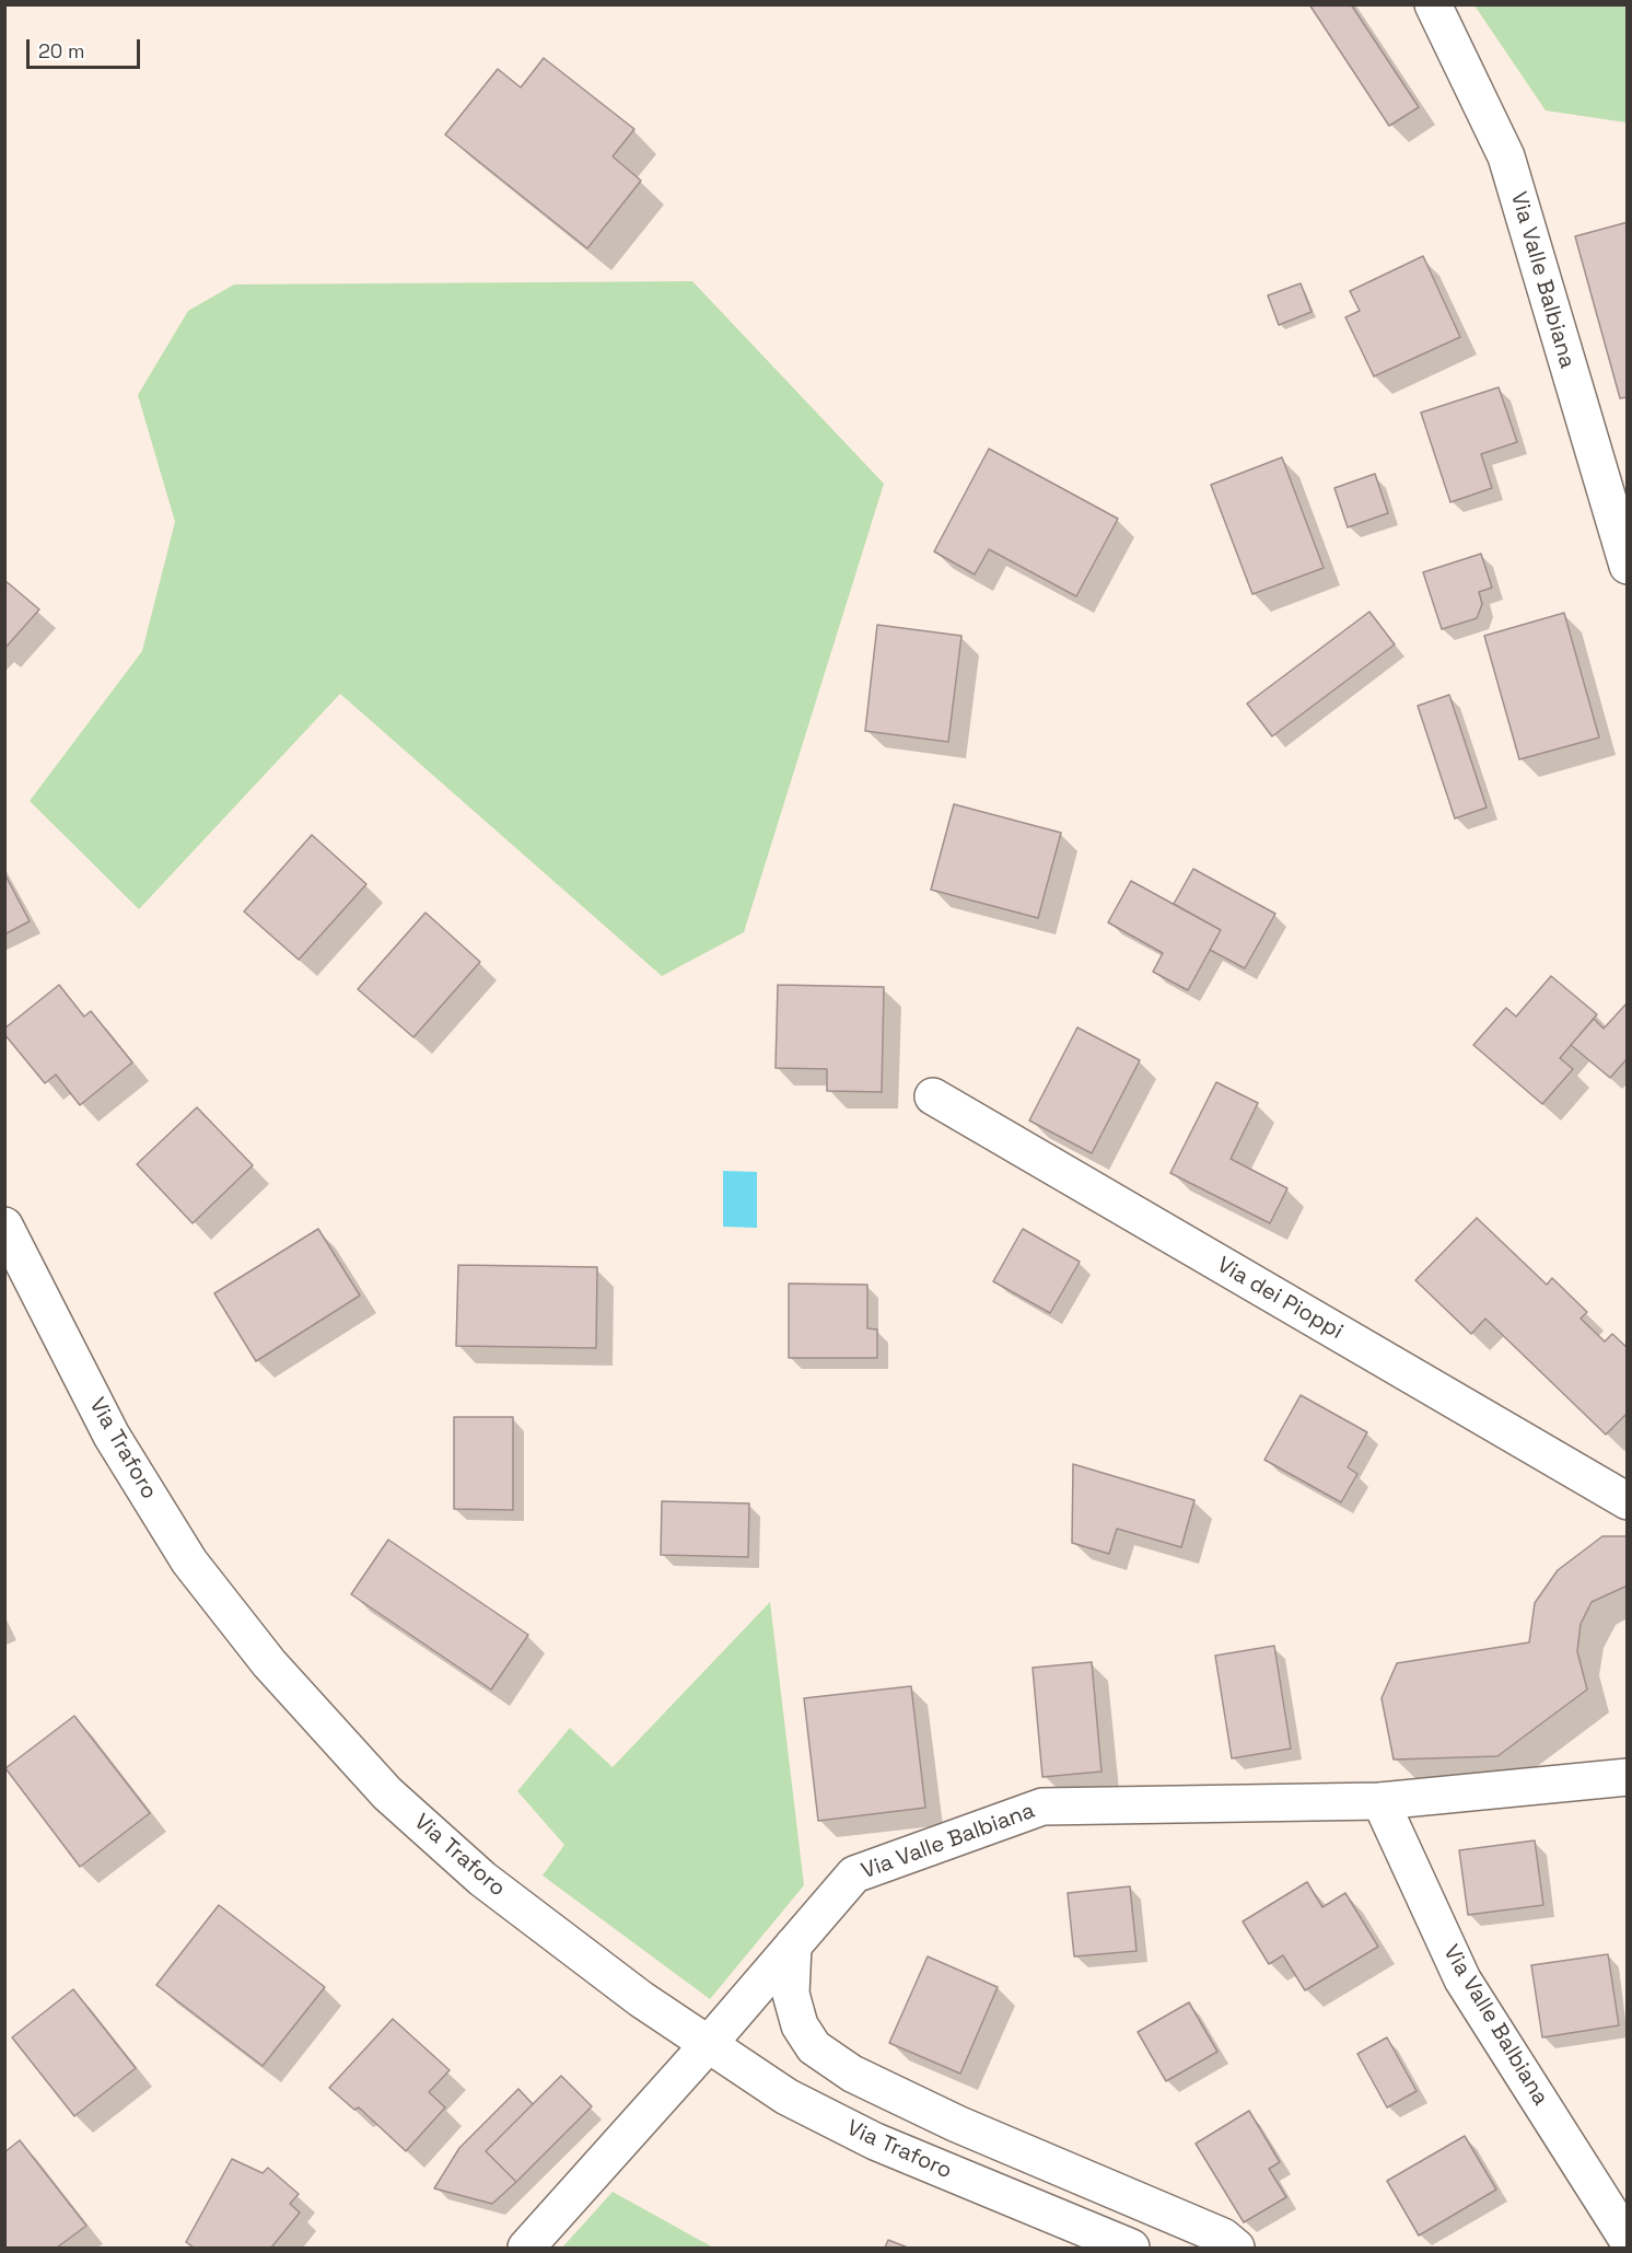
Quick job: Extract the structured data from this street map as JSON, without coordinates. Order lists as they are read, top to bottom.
{
  "streets": {
    "street": ["Via Valle Balbiana", "Via dei Pioppi", "Via Traforo"]
  },
  "crossings": [
    ["Via Valle Balbiana", "Via Traforo"]
  ],
  "scale_bar": "20 m"
}
